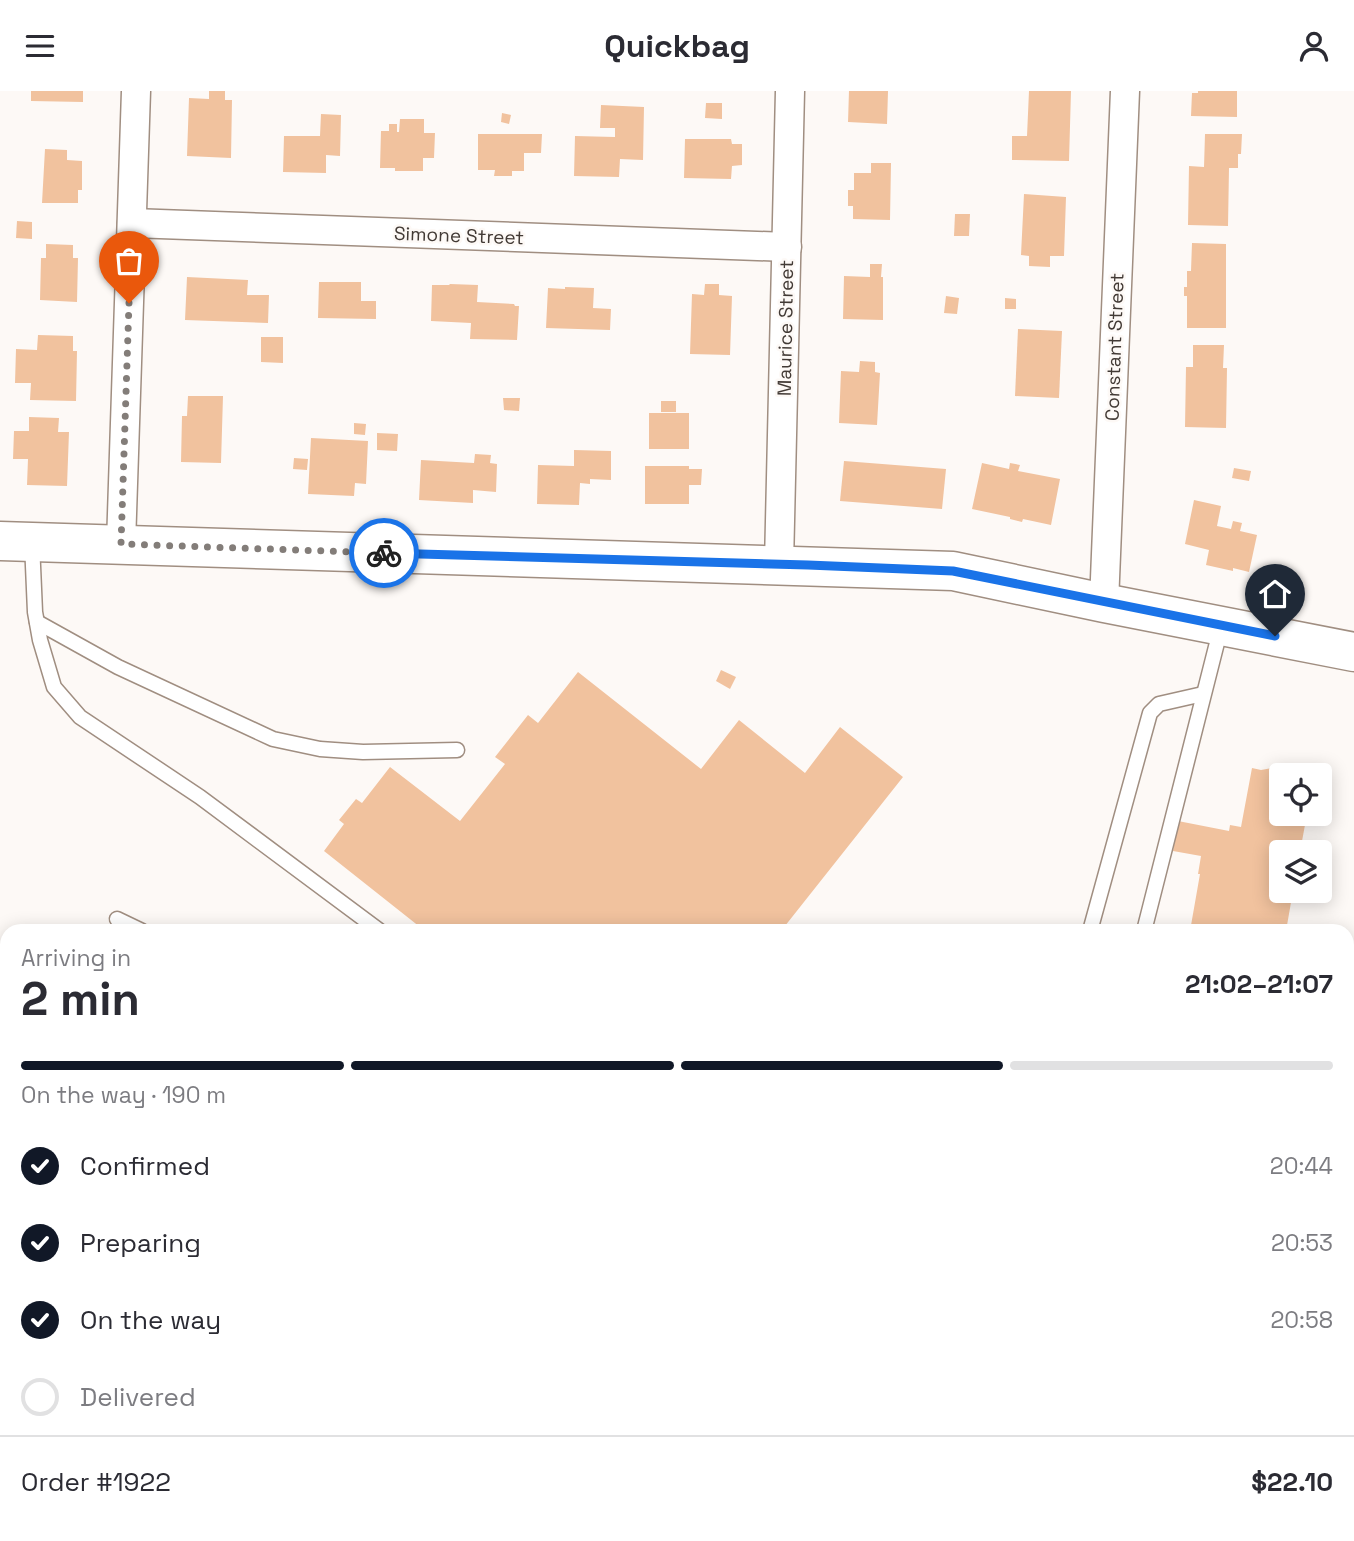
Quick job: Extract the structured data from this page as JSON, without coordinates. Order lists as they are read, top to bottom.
{
  "streets": {
    "street": ["Simone Street", "Maurice Street", "Constant Street"]
  },
  "crossings": [
    ["Simone Street", "Maurice Street"]
  ],
  "page": {
    "header": "Quickbag",
    "heading": ["2 min", "Arriving in", "21:02–21:07"],
    "panel": ["Order #1922", "$22.10"],
    "bar": "On the way · 190 m",
    "list": [
      ["Confirmed", "20:44"],
      ["Preparing", "20:53"],
      ["On the way", "20:58"],
      "Delivered"
    ]
  }
}
